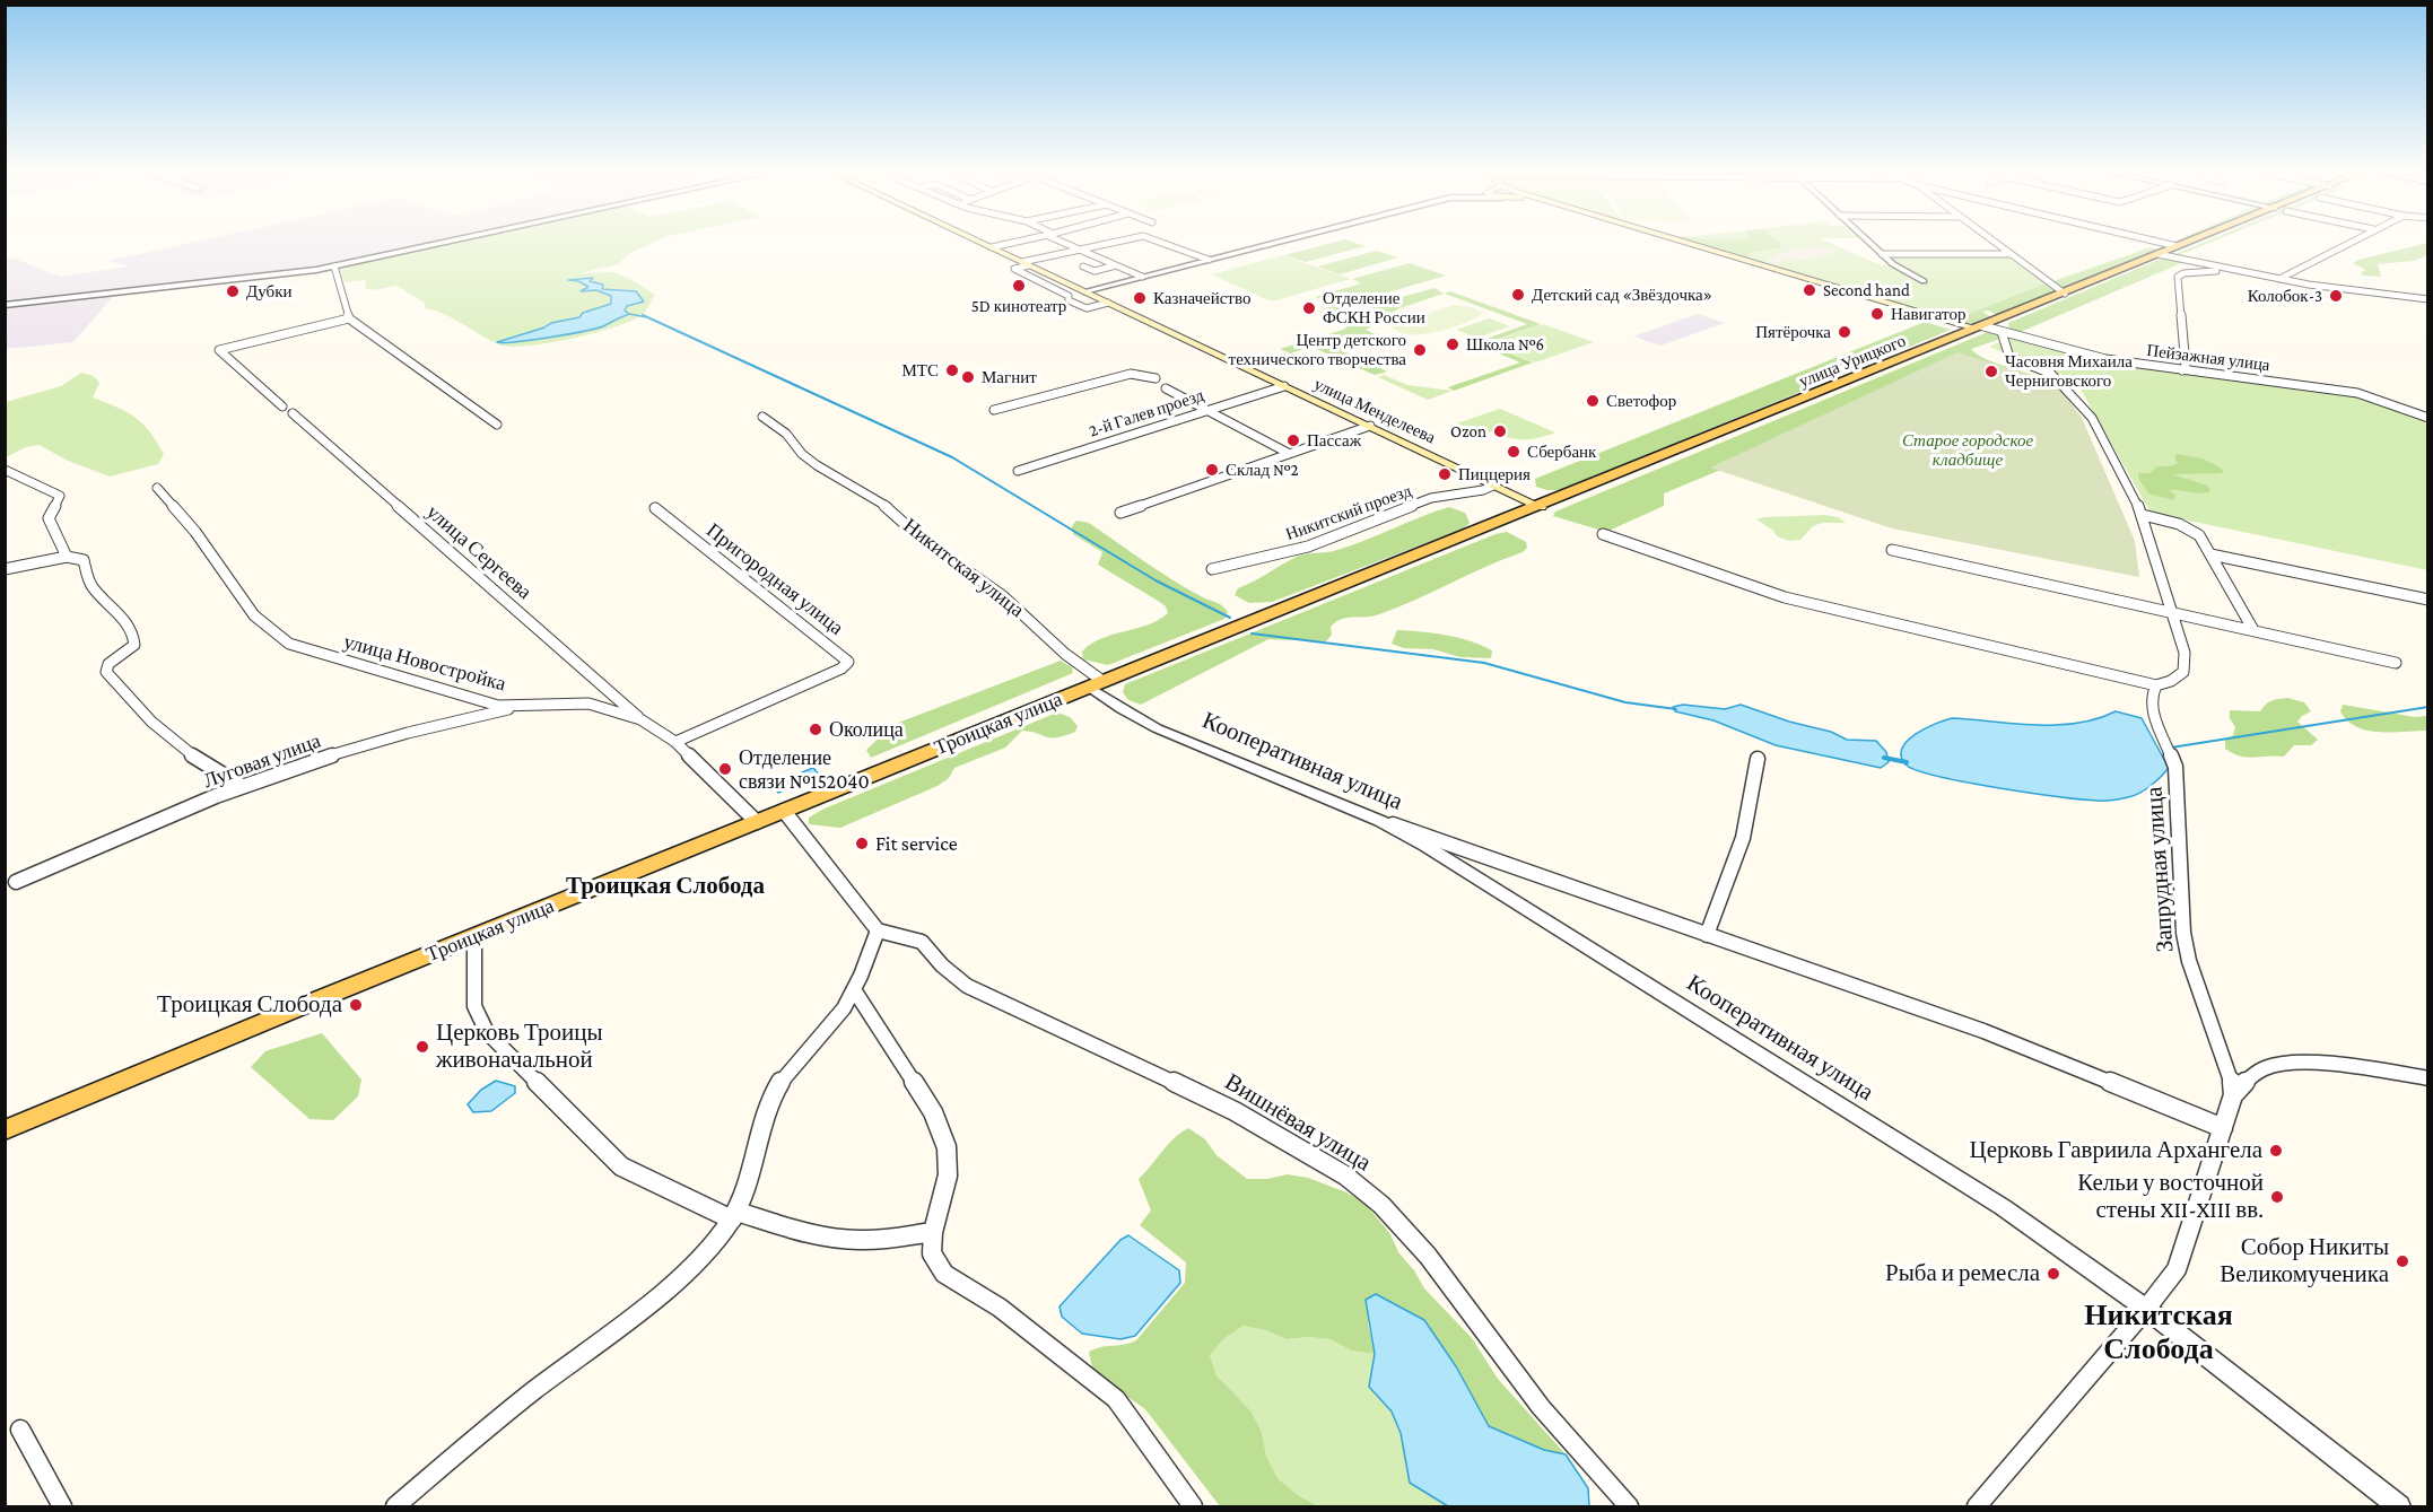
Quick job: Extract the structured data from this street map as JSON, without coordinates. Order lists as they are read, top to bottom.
{
  "streets": {
    "main road": ["улица Урицкого", "улица Менделеева", "Троицкая улица"],
    "street": [
      "Пейзажная улица",
      "2-й Галев проезд",
      "Никитский проезд",
      "улица Сергеева",
      "Никитская улица",
      "Пригородная улица",
      "улица Новостройка",
      "Луговая улица",
      "Кооперативная улица",
      "Запрудная улица",
      "Вишнёвая улица"
    ]
  },
  "crossings": [
    ["Пейзажная улица", "улица Урицкого"],
    ["улица Урицкого", "улица Менделеева"],
    ["улица Урицкого", "Никитская улица"],
    ["улица Урицкого", "Троицкая улица"],
    ["улица Урицкого", "Кооперативная улица"],
    ["улица Менделеева", "2-й Галев проезд"],
    ["улица Менделеева", "Никитский проезд"],
    ["улица Сергеева", "улица Новостройка"],
    ["Никитская улица", "Троицкая улица"],
    ["Никитская улица", "Кооперативная улица"],
    ["Пригородная улица", "улица Новостройка"],
    ["улица Новостройка", "Троицкая улица"],
    ["улица Новостройка", "Луговая улица"],
    ["Троицкая улица", "Кооперативная улица"],
    ["Кооперативная улица", "Запрудная улица"]
  ],
  "districts": ["Троицкая Слобода", "Никитская Слобода"],
  "parks": ["Старое городское кладбище"],
  "places": [
    "5D кинотеатр",
    "Second hand",
    "Дубки",
    "Детский сад «Звёздочка»",
    "Колобок-3",
    "Казначейство",
    "Отделение ФСКН России",
    "Навигатор",
    "Пятёрочка",
    "Школа №6",
    "Центр детского технического творчества",
    "МТС",
    "Часовня Михаила Черниговского",
    "Магнит",
    "Светофор",
    "Ozon",
    "Пассаж",
    "Сбербанк",
    "Склад №2",
    "Пиццерия",
    "Околица",
    "Отделение связи №152040",
    "Fit service",
    "Троицкая Слобода",
    "Церковь Троицы живоначальной",
    "Церковь Гавриила Архангела",
    "Кельи у восточной стены XII-XIII вв.",
    "Собор Никиты Великомученика",
    "Рыба и ремесла"
  ]
}
